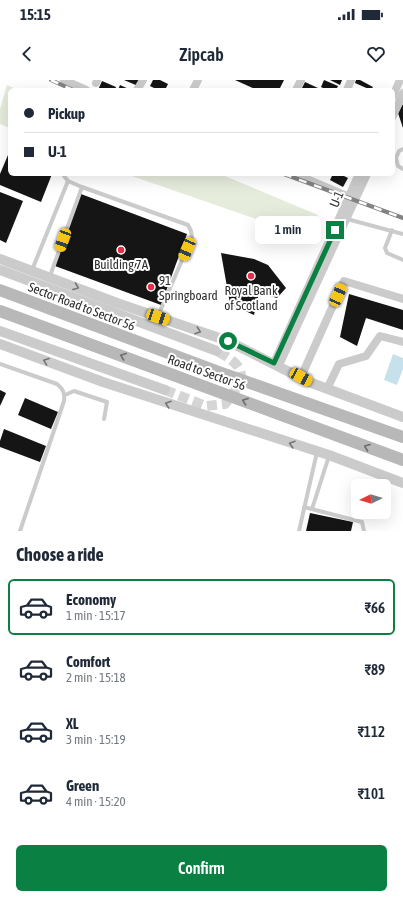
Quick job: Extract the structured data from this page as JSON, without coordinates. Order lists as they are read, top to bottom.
{
  "streets": {
    "main road": ["Sector Road to Sector 56", "Road to Sector 56"],
    "street": ["U-1"]
  },
  "one_way": ["Road to Sector 56"],
  "places": ["Building 7A", "Royal Bank of Scotland", "91 Springboard"],
  "north": "left",
  "page": {
    "status": "15:15",
    "header": "Zipcab",
    "banner": ["Pickup", "U-1"],
    "bubble": "1 min",
    "heading": "Choose a ride",
    "list": [
      {
        "name": "Economy",
        "note": "1 min · 15:17",
        "value": "₹66"
      },
      {
        "name": "Comfort",
        "note": "2 min · 15:18",
        "value": "₹89"
      },
      {
        "name": "XL",
        "note": "3 min · 15:19",
        "value": "₹112"
      },
      {
        "name": "Green",
        "note": "4 min · 15:20",
        "value": "₹101"
      }
    ],
    "buttons": "Confirm"
  }
}
